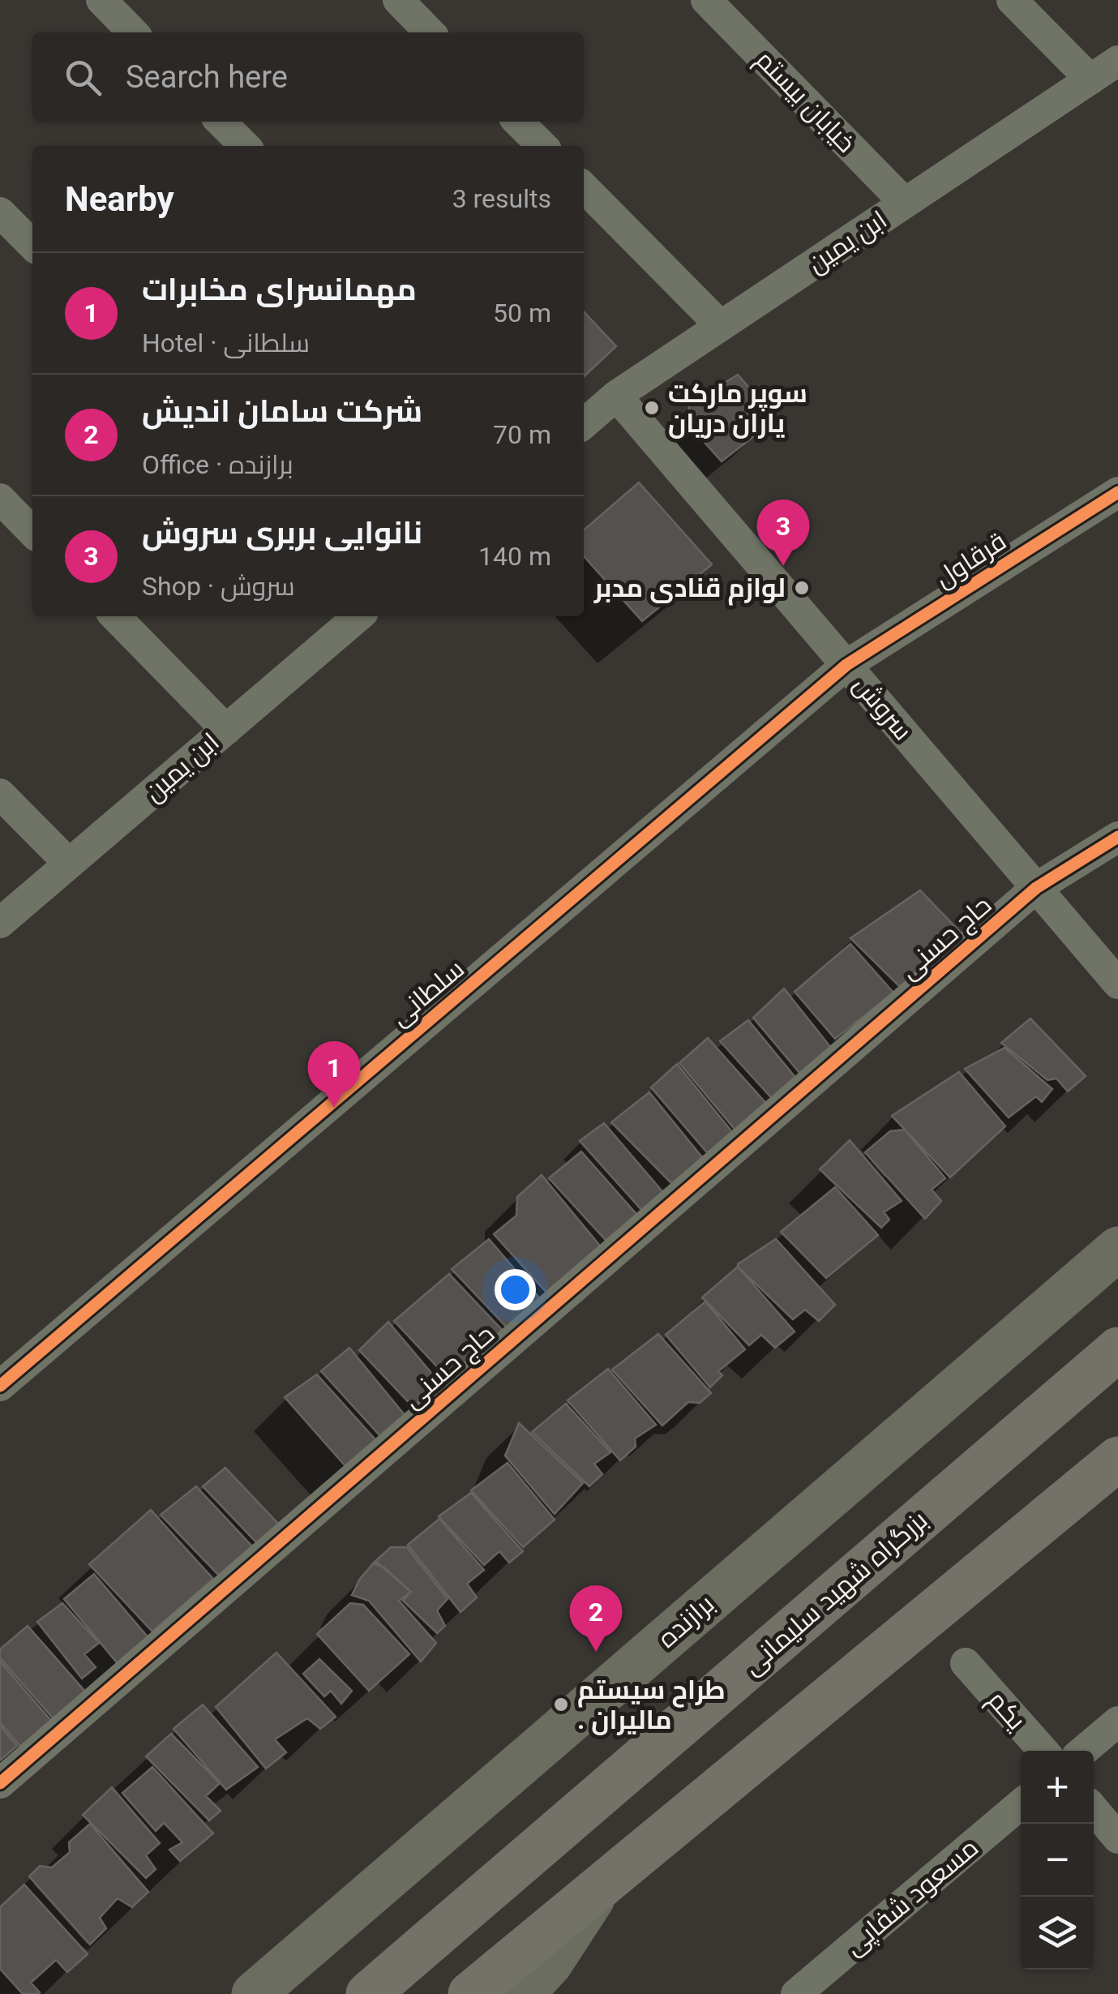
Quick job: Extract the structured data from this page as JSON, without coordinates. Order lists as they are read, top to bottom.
{
  "streets": {
    "highway": ["بزرگراه شهید سلیمانی"],
    "main road": ["برازنده"],
    "street": [
      "خیابان بیستم",
      "ابن یمین",
      "قرقاول",
      "سروش",
      "حاج حسنی",
      "سلطانی",
      "یکم",
      "مسعود شفاپی"
    ]
  },
  "crossings": [
    ["خیابان بیستم", "ابن یمین"],
    ["ابن یمین", "سروش"],
    ["قرقاول", "سروش"],
    ["قرقاول", "سلطانی"],
    ["سروش", "حاج حسنی"],
    ["سروش", "سلطانی"]
  ],
  "places": ["سوپر مارکت یاران دریان", "لوازم قنادى مدبر", "طراح سیستم . مالیران"],
  "page": {
    "search": "Search here",
    "heading": ["Nearby", "3 results"],
    "list": [
      {
        "mark": "1",
        "name": "مهمانسرای مخابرات",
        "note": "Hotel · سلطانی",
        "value": "50 m"
      },
      {
        "mark": "2",
        "name": "شرکت سامان اندیش",
        "note": "Office · برازنده",
        "value": "70 m"
      },
      {
        "mark": "3",
        "name": "نانوایی بربری سروش",
        "note": "Shop · سروش",
        "value": "140 m"
      }
    ],
    "pins": ["3", "1", "2"],
    "map_buttons": ["+", "−"]
  }
}
